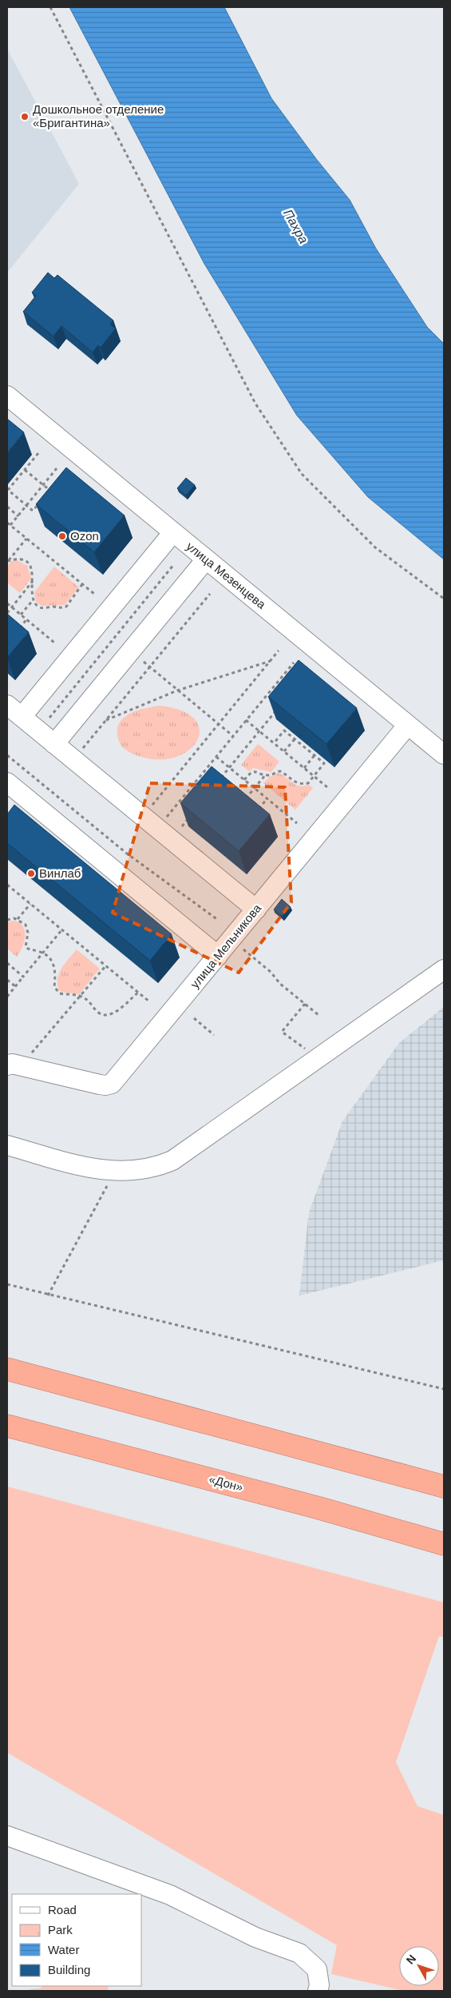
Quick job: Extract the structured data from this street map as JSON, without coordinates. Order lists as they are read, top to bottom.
{
  "streets": {
    "highway": ["«Дон»"],
    "street": ["улица Мезенцева", "улица Мельникова"]
  },
  "crossings": [
    ["улица Мезенцева", "улица Мельникова"]
  ],
  "water": ["Пахра"],
  "places": ["Дошкольное отделение «Бригантина»", "Ozon", "Винлаб"],
  "legend": [
    "Road",
    "Park",
    "Water",
    "Building"
  ],
  "north": "top left"
}
